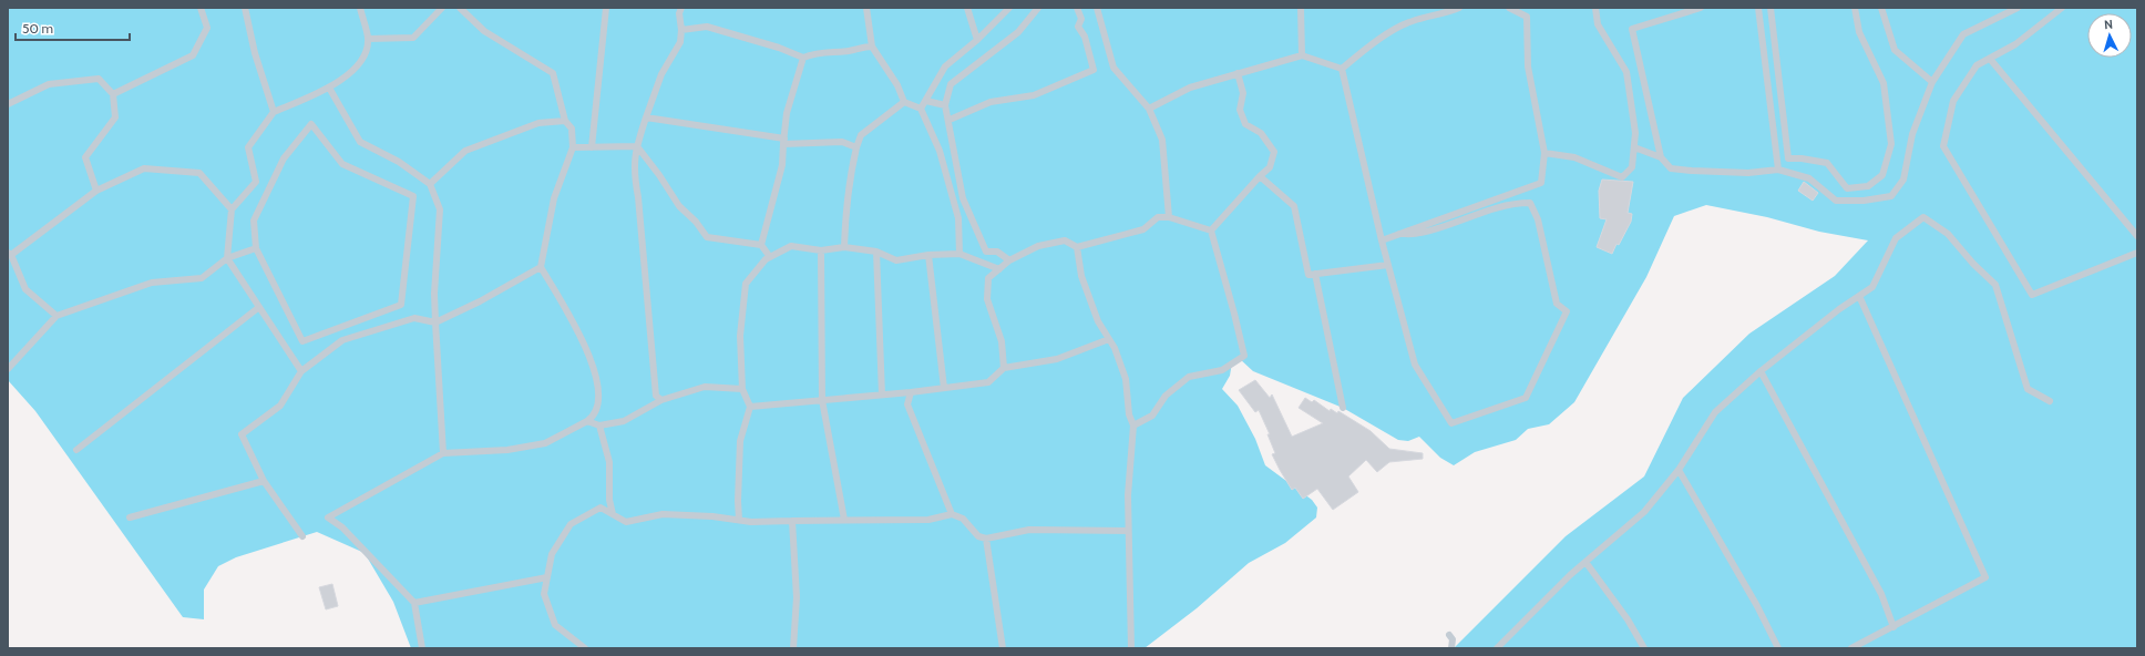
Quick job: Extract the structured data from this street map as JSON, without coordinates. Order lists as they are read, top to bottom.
{
  "scale_bar": "50 m",
  "north": "top"
}
